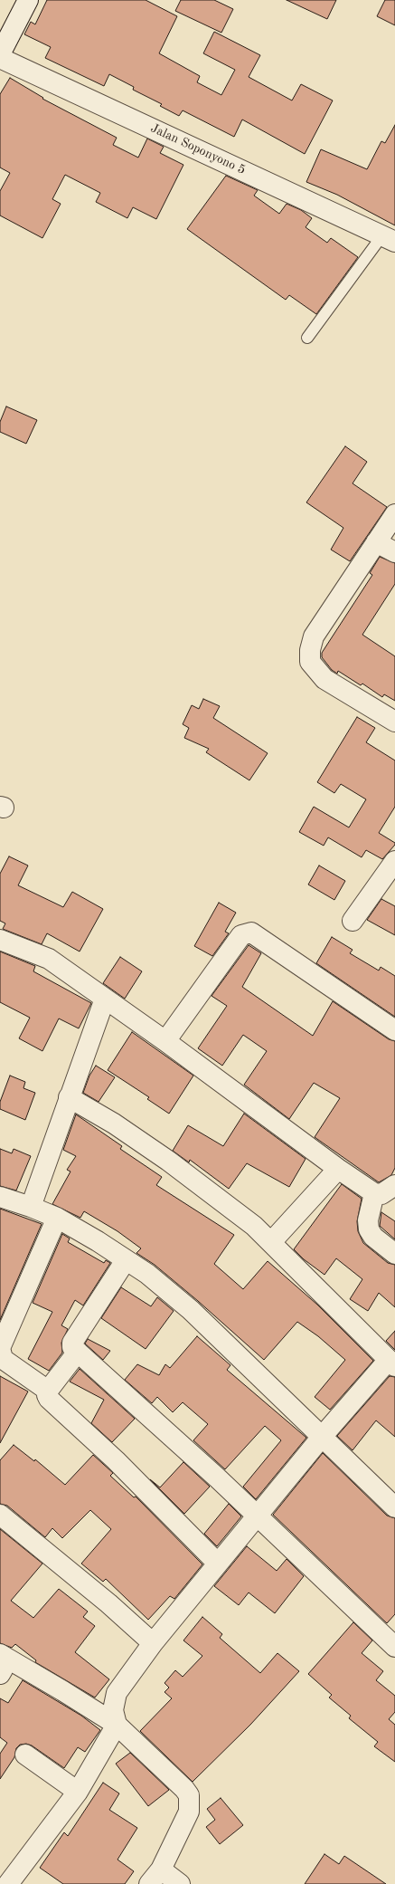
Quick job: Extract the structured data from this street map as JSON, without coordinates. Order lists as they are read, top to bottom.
{
  "streets": {
    "street": ["Jalan Soponyono 5"]
  }
}
